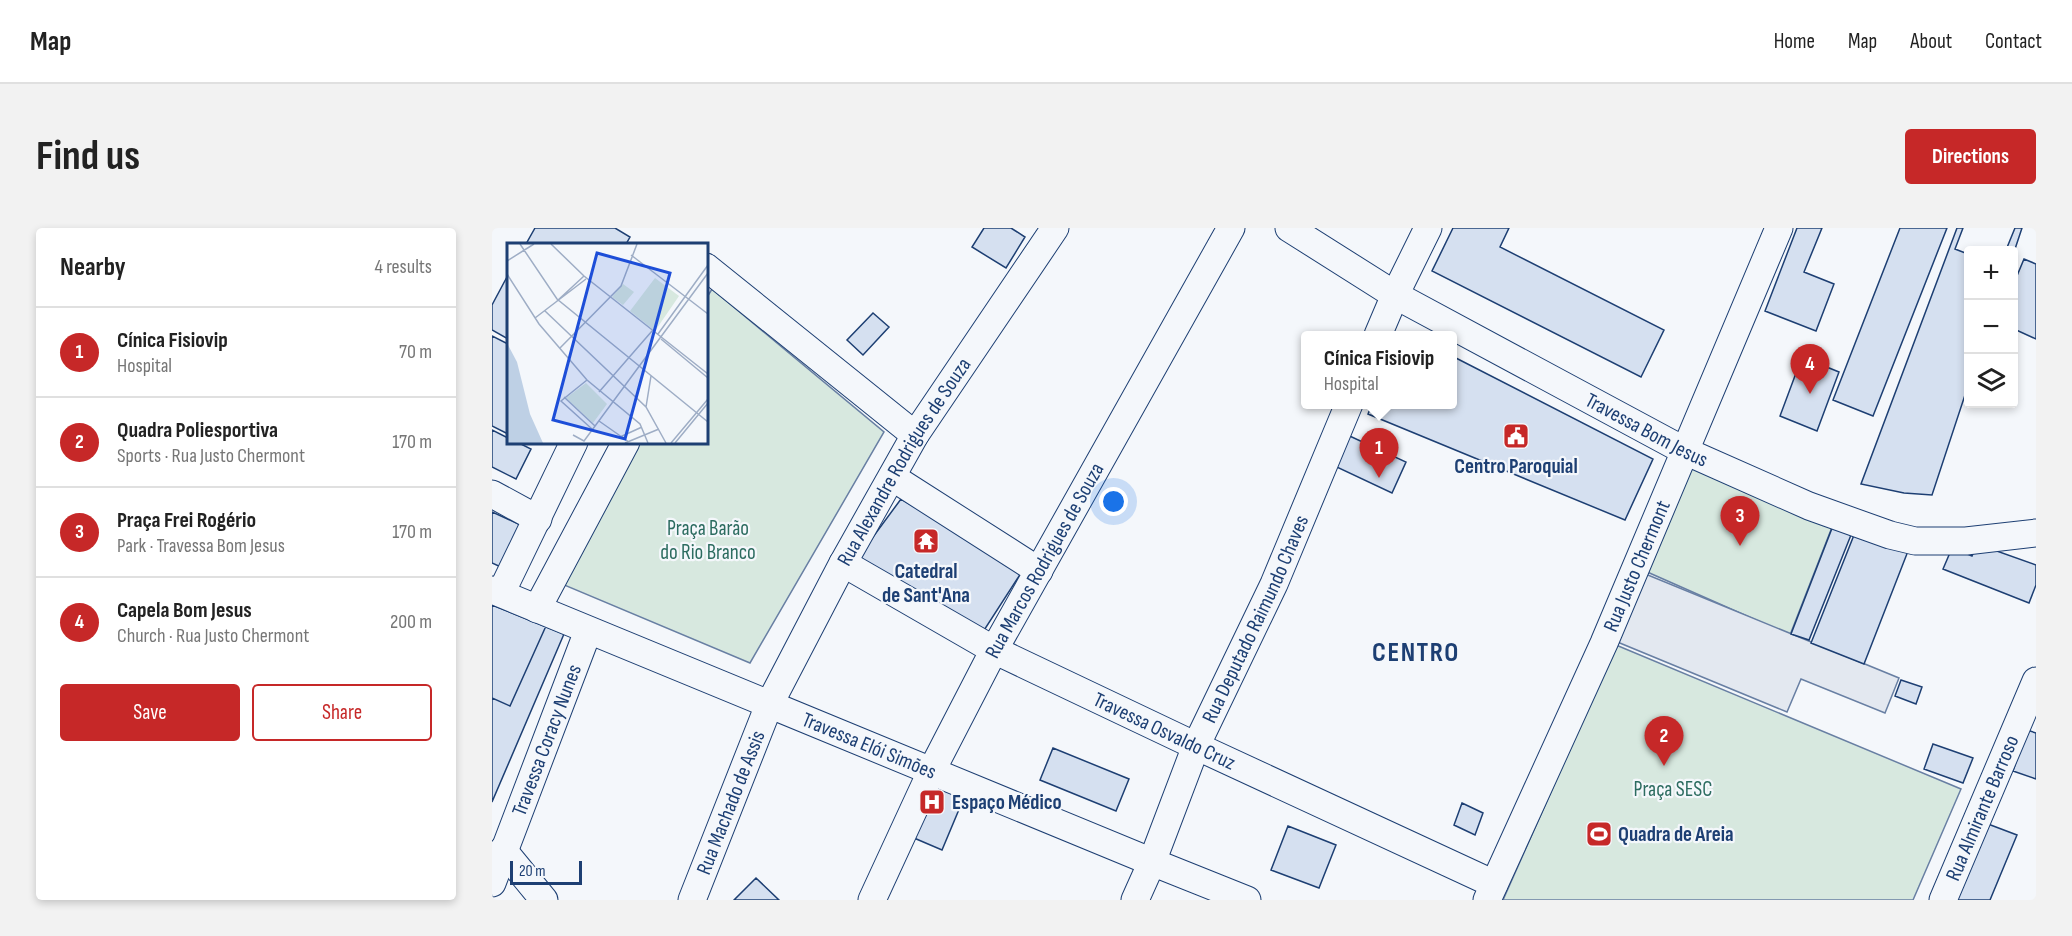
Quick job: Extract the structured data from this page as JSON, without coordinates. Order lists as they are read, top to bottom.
{
  "streets": {
    "street": [
      "Travessa Bom Jesus",
      "Rua Alexandre Rodrigues de Souza",
      "Rua Marcos Rodrigues de Souza",
      "Rua Justo Chermont",
      "Rua Deputado Raimundo Chaves",
      "Travessa Osvaldo Cruz",
      "Travessa Coracy Nunes",
      "Travessa Elói Simões",
      "Rua Machado de Assis",
      "Rua Almirante Barroso"
    ]
  },
  "crossings": [
    ["Travessa Bom Jesus", "Rua Justo Chermont"],
    ["Rua Alexandre Rodrigues de Souza", "Travessa Osvaldo Cruz"],
    ["Rua Alexandre Rodrigues de Souza", "Travessa Elói Simões"],
    ["Rua Alexandre Rodrigues de Souza", "Rua Machado de Assis"],
    ["Rua Marcos Rodrigues de Souza", "Travessa Osvaldo Cruz"],
    ["Rua Marcos Rodrigues de Souza", "Travessa Elói Simões"],
    ["Rua Justo Chermont", "Travessa Osvaldo Cruz"],
    ["Rua Deputado Raimundo Chaves", "Travessa Osvaldo Cruz"],
    ["Rua Deputado Raimundo Chaves", "Travessa Elói Simões"],
    ["Travessa Coracy Nunes", "Travessa Elói Simões"],
    ["Travessa Elói Simões", "Rua Machado de Assis"]
  ],
  "districts": ["CENTRO"],
  "parks": ["Praça Barão do Rio Branco", "Praça SESC"],
  "places": {
    "public building": ["Centro Paroquial"],
    "temple": ["Catedral de Sant'Ana"],
    "hospital": ["Espaço Médico"],
    "sports": ["Quadra de Areia"]
  },
  "scale_bar": "20 m",
  "page": {
    "header": "Map",
    "nav": [
      "Home",
      "Map",
      "About",
      "Contact"
    ],
    "buttons": [
      "Directions",
      ["Save", "Share"]
    ],
    "title": "Find us",
    "heading": ["Nearby", "4 results"],
    "map_buttons": ["+", "−"],
    "list": [
      {
        "mark": "1",
        "name": "Cínica Fisiovip",
        "note": "Hospital",
        "value": "70 m"
      },
      {
        "mark": "2",
        "name": "Quadra Poliesportiva",
        "note": "Sports · Rua Justo Chermont",
        "value": "170 m"
      },
      {
        "mark": "3",
        "name": "Praça Frei Rogério",
        "note": "Park · Travessa Bom Jesus",
        "value": "170 m"
      },
      {
        "mark": "4",
        "name": "Capela Bom Jesus",
        "note": "Church · Rua Justo Chermont",
        "value": "200 m"
      }
    ],
    "popup": ["Cínica Fisiovip", "Hospital"],
    "pins": [
      "4",
      "1",
      "3",
      "2"
    ],
    "scale": "20 m"
  }
}
